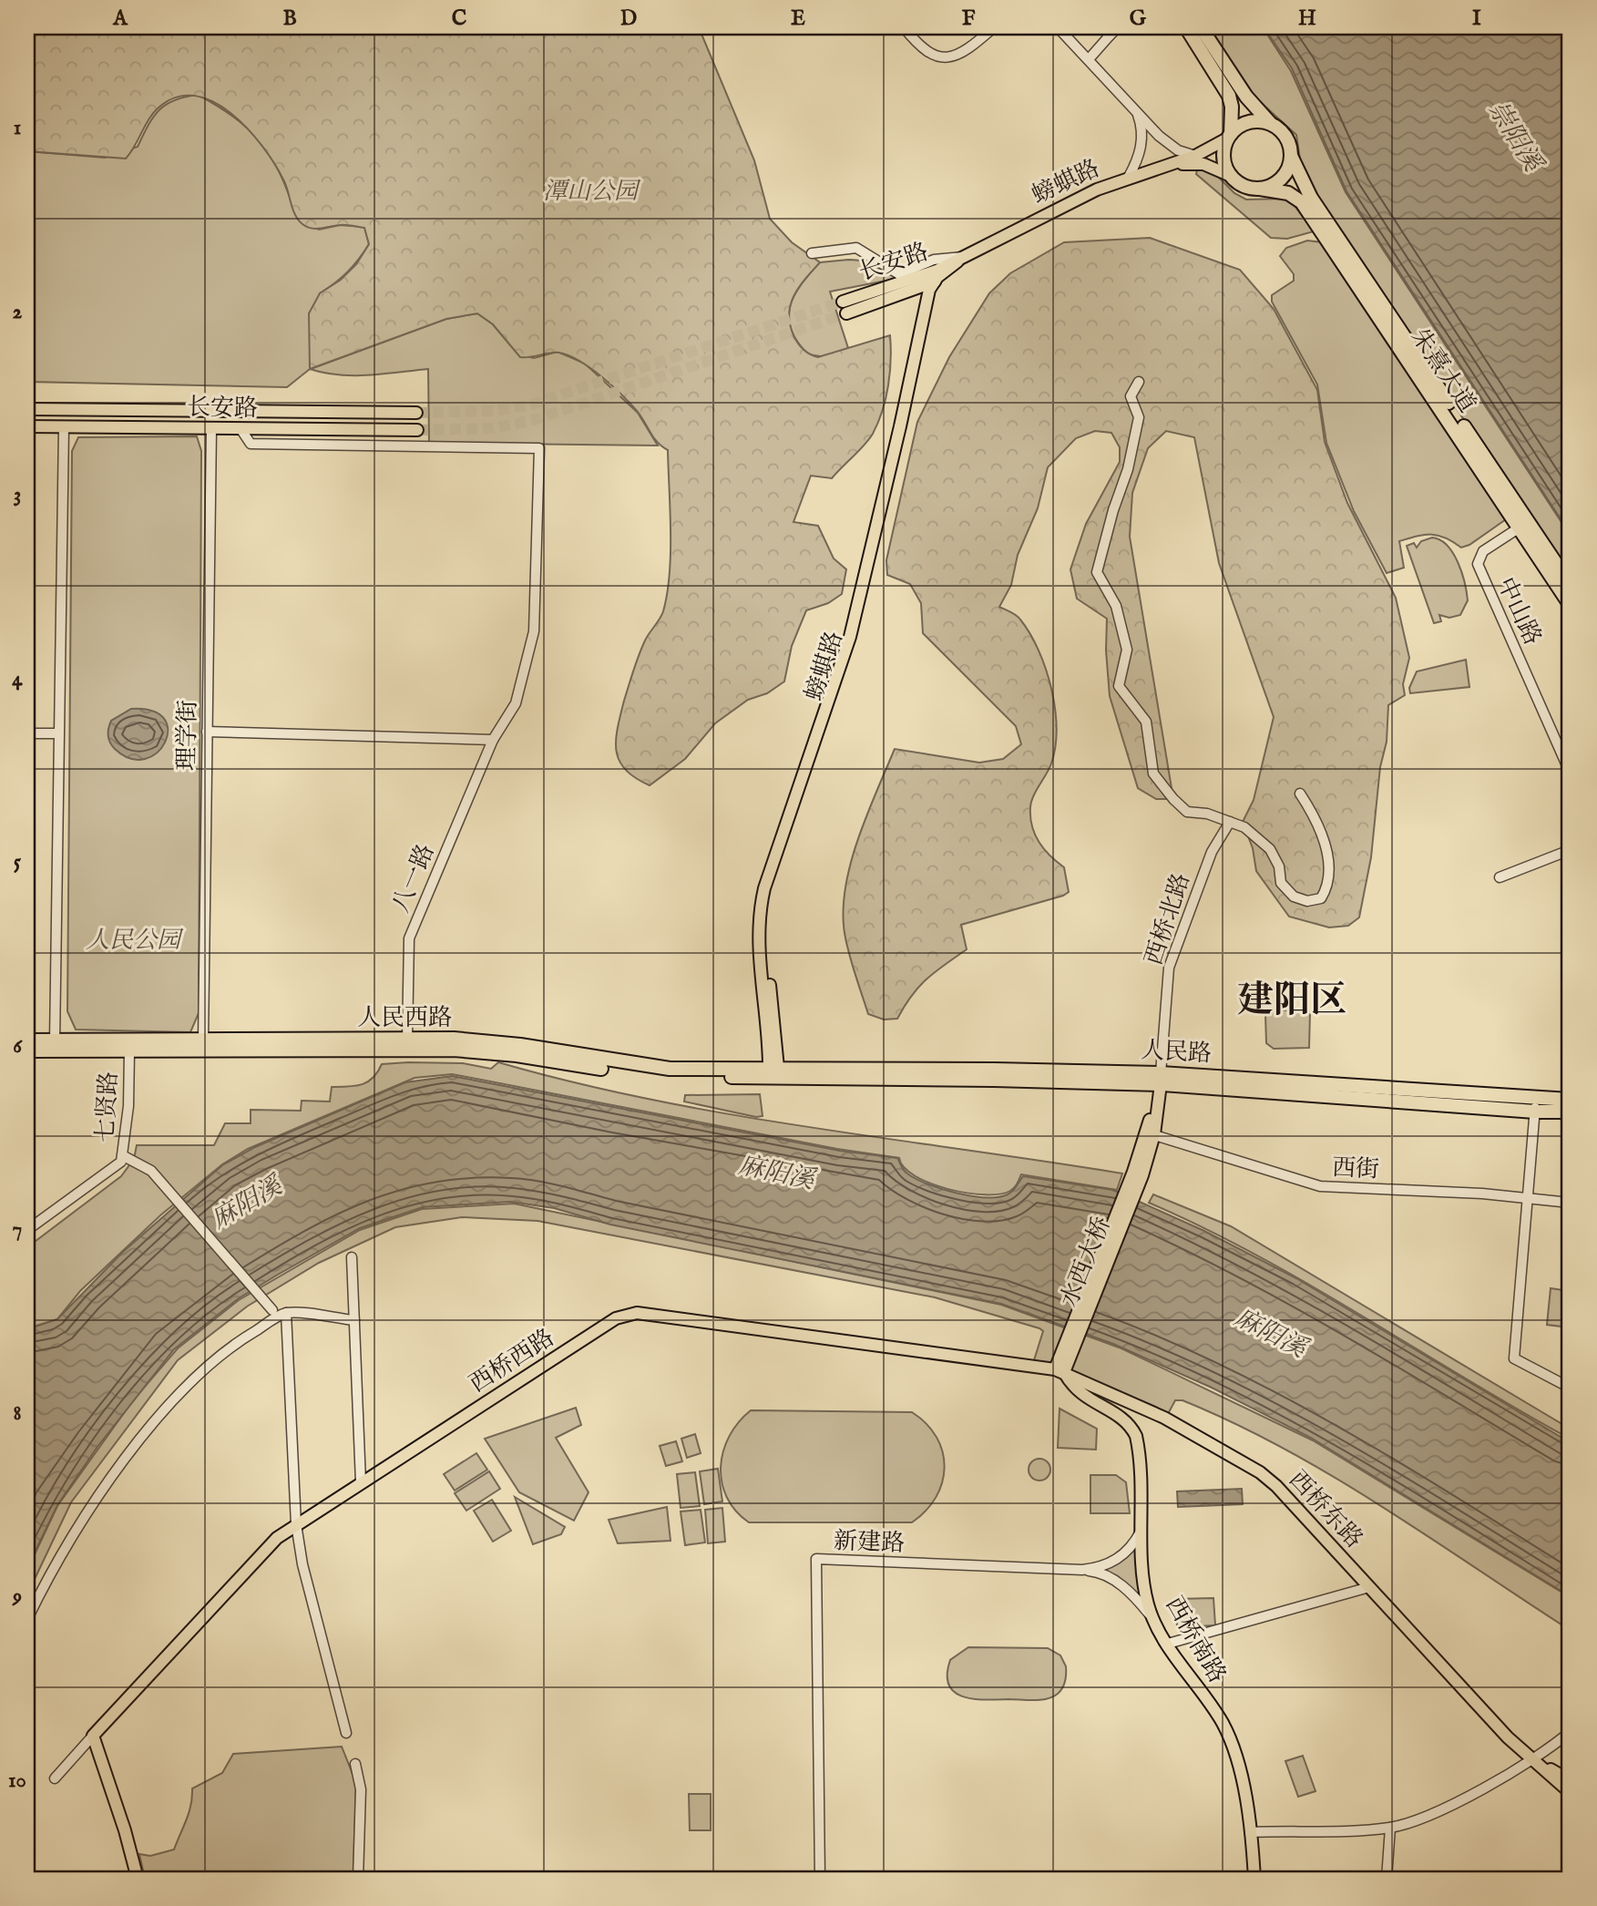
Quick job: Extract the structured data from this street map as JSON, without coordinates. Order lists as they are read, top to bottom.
{
  "streets": {
    "highway": ["朱熹大道", "人民西路", "人民路"],
    "main road": [
      "螃蜞路",
      "长安路",
      "水西大桥",
      "西桥西路",
      "西桥东路",
      "西桥南路"
    ],
    "street": [
      "中山路",
      "理学街",
      "八一路",
      "西桥北路",
      "七贤路",
      "西街",
      "新建路"
    ]
  },
  "crossings": [
    ["螃蜞路", "长安路"],
    ["螃蜞路", "人民西路"],
    ["螃蜞路", "人民路"],
    ["长安路", "理学街"],
    ["长安路", "八一路"],
    ["朱熹大道", "中山路"],
    ["理学街", "人民西路"],
    ["八一路", "人民西路"],
    ["西桥北路", "人民路"],
    ["西桥北路", "水西大桥"],
    ["人民西路", "人民路"],
    ["人民西路", "七贤路"],
    ["人民路", "水西大桥"],
    ["西街", "水西大桥"],
    ["水西大桥", "西桥西路"],
    ["水西大桥", "西桥东路"],
    ["水西大桥", "西桥南路"],
    ["西桥西路", "西桥东路"],
    ["西桥西路", "西桥南路"],
    ["西桥东路", "西桥南路"],
    ["新建路", "西桥南路"]
  ],
  "districts": ["建阳区"],
  "water": ["崇阳溪", "麻阳溪"],
  "parks": ["潭山公园", "人民公园"],
  "grid": {
    "columns": [
      "A",
      "B",
      "C",
      "D",
      "E",
      "F",
      "G",
      "H",
      "I"
    ],
    "rows": [
      "1",
      "2",
      "3",
      "4",
      "5",
      "6",
      "7",
      "8",
      "9",
      "10"
    ]
  }
}
